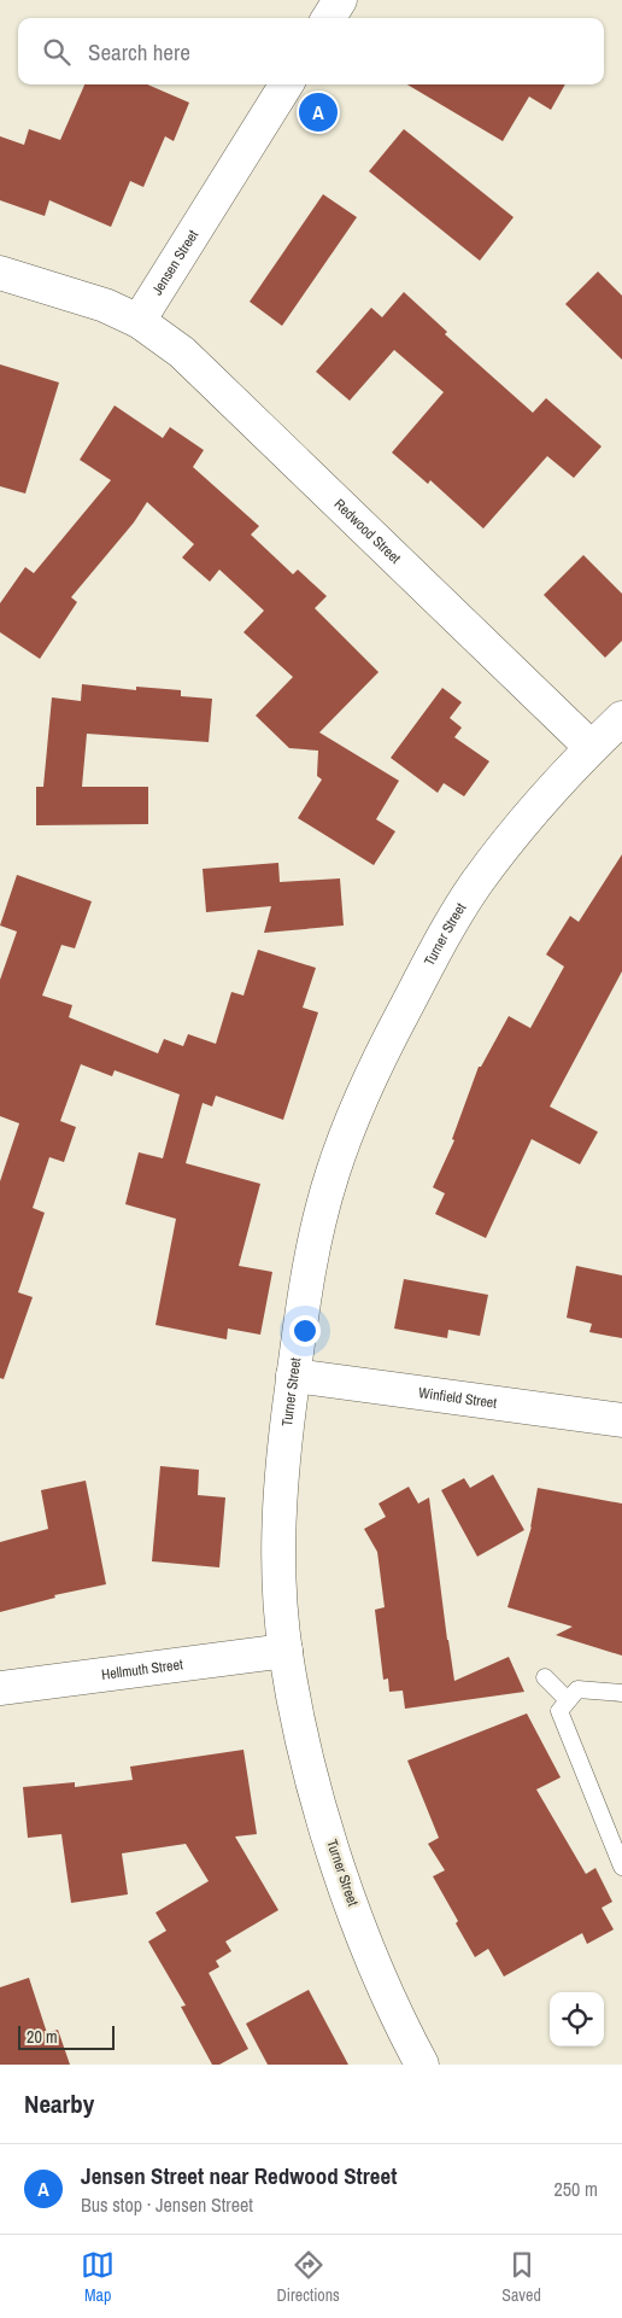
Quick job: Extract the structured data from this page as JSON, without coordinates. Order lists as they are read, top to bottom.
{
  "streets": {
    "street": [
      "Jensen Street",
      "Redwood Street",
      "Turner Street",
      "Winfield Street",
      "Hellmuth Street"
    ]
  },
  "crossings": [
    ["Jensen Street", "Redwood Street"],
    ["Redwood Street", "Turner Street"],
    ["Turner Street", "Winfield Street"],
    ["Turner Street", "Hellmuth Street"]
  ],
  "scale_bar": "20 m",
  "page": {
    "search": "Search here",
    "pins": "A",
    "scale": "20 m",
    "heading": "Nearby",
    "list": [
      {
        "mark": "A",
        "name": "Jensen Street near Redwood Street",
        "note": "Bus stop · Jensen Street",
        "value": "250 m"
      }
    ],
    "nav": ["Map", "Directions", "Saved"]
  }
}
